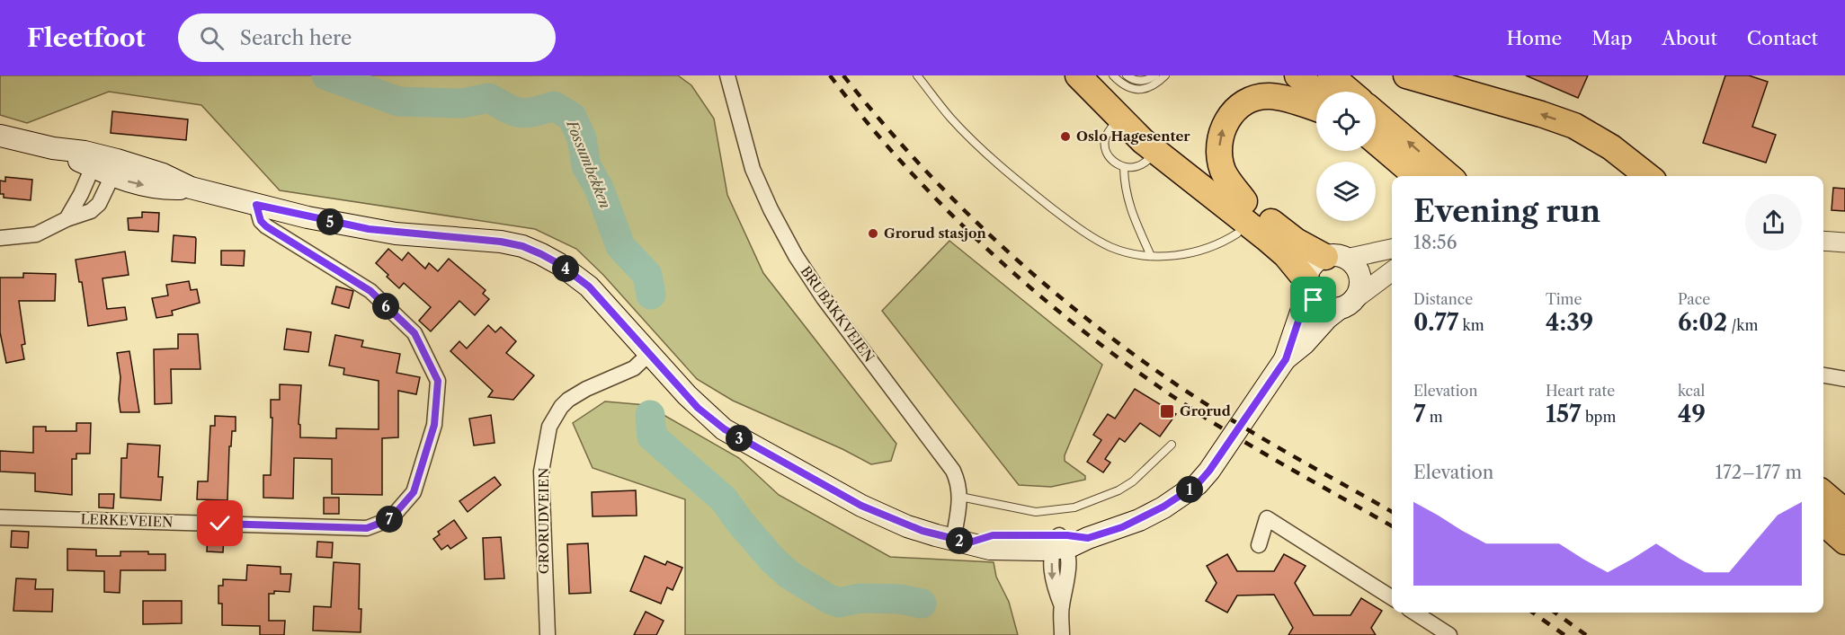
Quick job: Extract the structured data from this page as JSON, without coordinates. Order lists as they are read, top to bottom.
{
  "streets": {
    "street": ["BRUBAKKVEIEN", "LERKEVEIEN", "GRORUDVEIEN"]
  },
  "water": ["Fossumbekken"],
  "places": {
    "other": ["Oslo Hagesenter", "Grorud stasjon"],
    "transit": ["Grorud"]
  },
  "page": {
    "header": "Fleetfoot",
    "search": "Search here",
    "nav": [
      "Home",
      "Map",
      "About",
      "Contact"
    ],
    "heading": ["Evening run", "18:56"],
    "pins": [
      "5",
      "4",
      "6",
      "3",
      "1",
      "7",
      "2"
    ],
    "stats": [
      ["Distance", "0.77 km"],
      ["Time", "4:39"],
      ["Pace", "6:02 /km"],
      ["Elevation", "7 m"],
      ["Heart rate", "157 bpm"],
      ["kcal", "49"]
    ],
    "chart": ["Elevation", "172–177 m"]
  }
}
